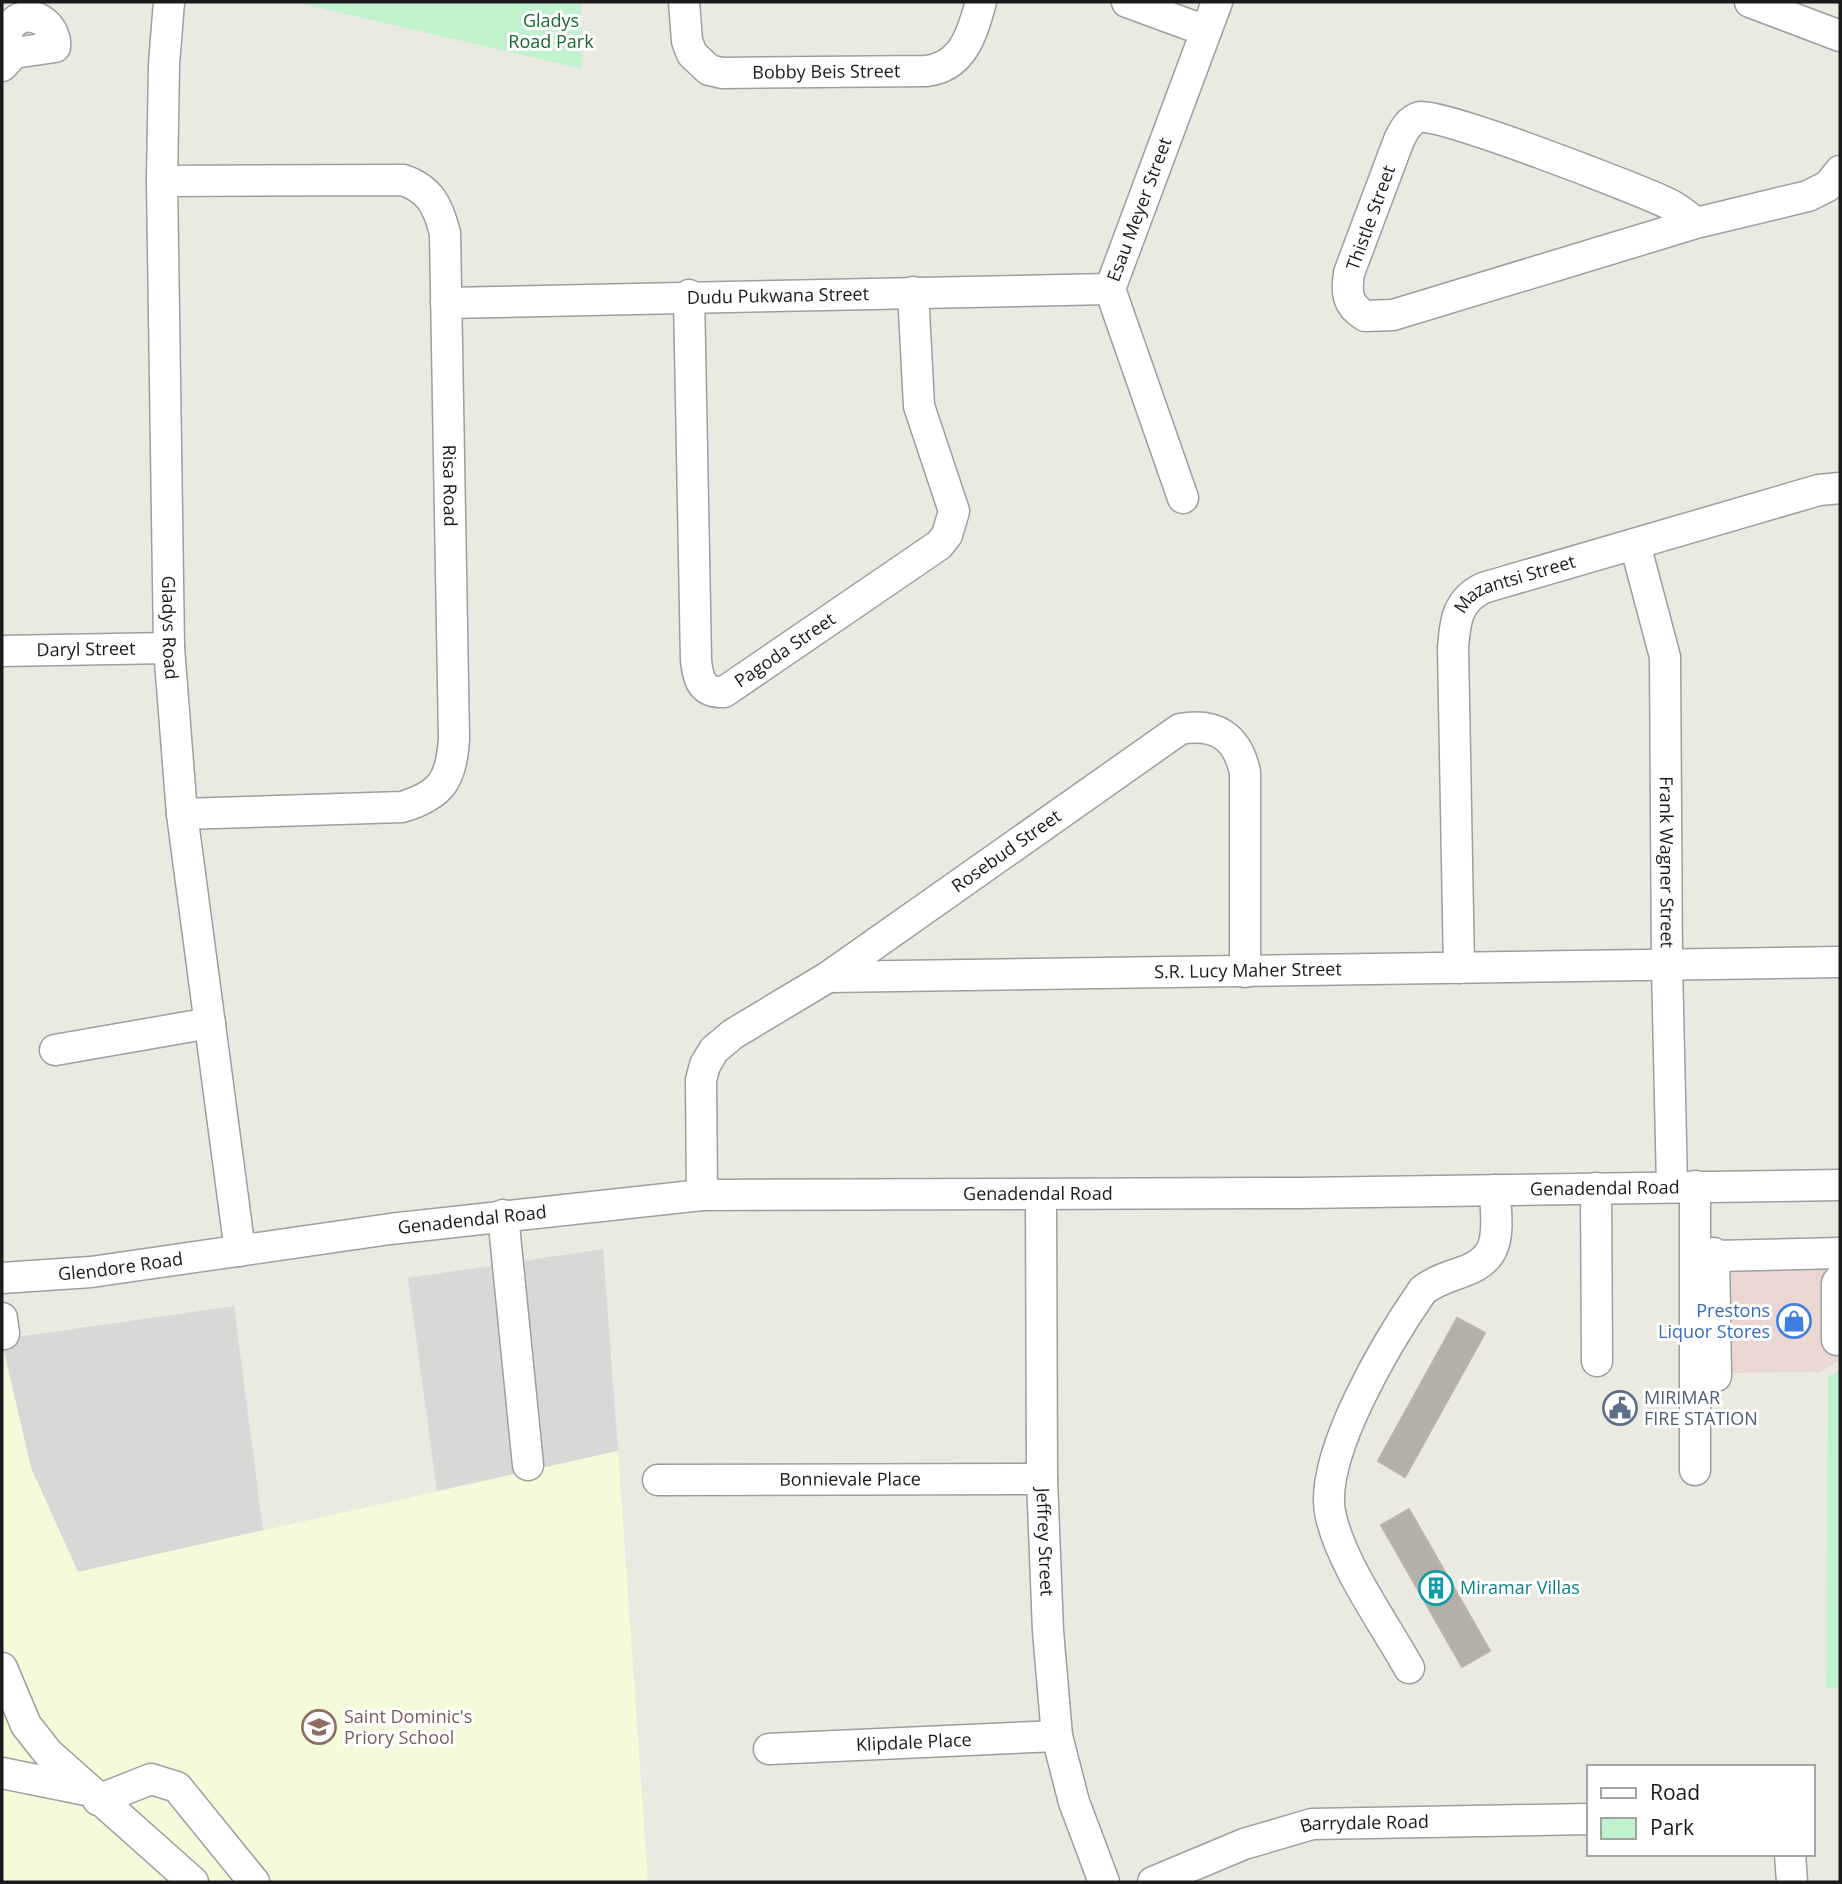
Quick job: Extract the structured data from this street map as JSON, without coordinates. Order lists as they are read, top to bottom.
{
  "streets": {
    "street": [
      "Bobby Beis Street",
      "Esau Meyer Street",
      "Thistle Street",
      "Dudu Pukwana Street",
      "Risa Road",
      "Mazantsi Street",
      "Gladys Road",
      "Daryl Street",
      "Pagoda Street",
      "Rosebud Street",
      "Frank Wagner Street",
      "S.R. Lucy Maher Street",
      "Genadendal Road",
      "Glendore Road",
      "Bonnievale Place",
      "Jeffrey Street",
      "Klipdale Place",
      "Barrydale Road"
    ]
  },
  "crossings": [
    ["Esau Meyer Street", "Dudu Pukwana Street"],
    ["Dudu Pukwana Street", "Risa Road"],
    ["Dudu Pukwana Street", "Pagoda Street"],
    ["Risa Road", "Gladys Road"],
    ["Mazantsi Street", "Frank Wagner Street"],
    ["Mazantsi Street", "S.R. Lucy Maher Street"],
    ["Gladys Road", "Daryl Street"],
    ["Gladys Road", "Genadendal Road"],
    ["Gladys Road", "Glendore Road"],
    ["Rosebud Street", "S.R. Lucy Maher Street"],
    ["Rosebud Street", "Genadendal Road"],
    ["Frank Wagner Street", "S.R. Lucy Maher Street"],
    ["Frank Wagner Street", "Genadendal Road"],
    ["Genadendal Road", "Glendore Road"],
    ["Genadendal Road", "Jeffrey Street"],
    ["Bonnievale Place", "Jeffrey Street"],
    ["Jeffrey Street", "Klipdale Place"]
  ],
  "parks": ["Gladys Road Park"],
  "places": {
    "shop": ["Prestons Liquor Stores"],
    "public building": ["MIRIMAR FIRE STATION"],
    "building": ["Miramar Villas"],
    "school or university": ["Saint Dominic's Priory School"]
  },
  "legend": ["Road", "Park"]
}
